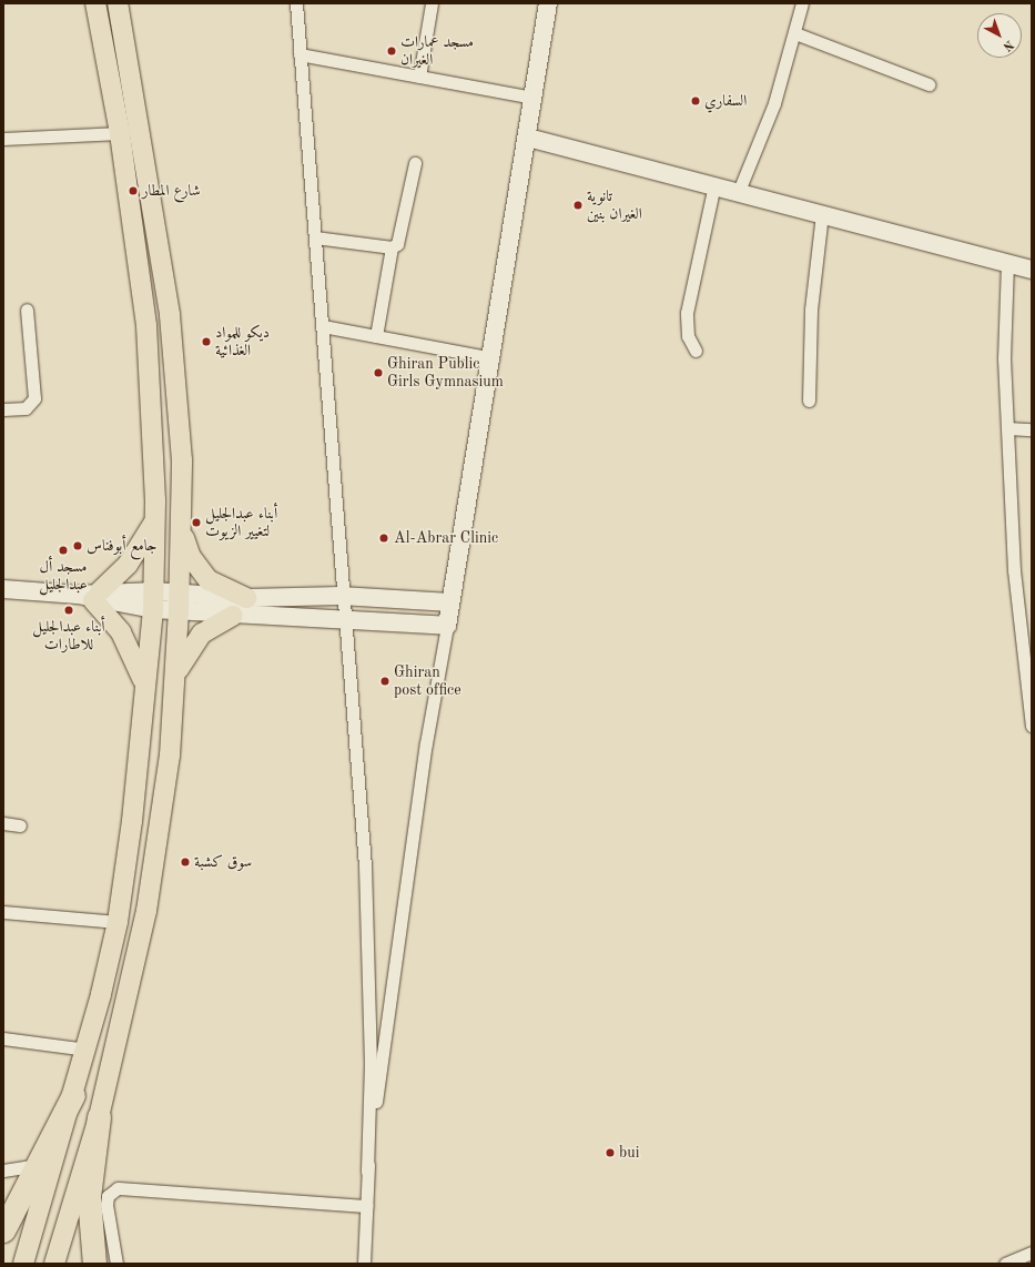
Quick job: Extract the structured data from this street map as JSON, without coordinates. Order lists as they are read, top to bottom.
{
  "places": [
    "مسجد عمارات الغيران",
    "السفاري",
    "شارع المطار",
    "تانوية الغيران بنين",
    "ديكو للمواد الغذائية",
    "Ghiran Public Girls Gymnasium",
    "أبناء عبدالجليل لتغيير الزيوت",
    "Al-Abrar Clinic",
    "جامع أبوفناس",
    "مسجد أل عبدالجليل",
    "أبناء عبدالجليل للاطارات",
    "Ghiran post office",
    "سوق كشبة",
    "bui"
  ],
  "north": "bottom right"
}
